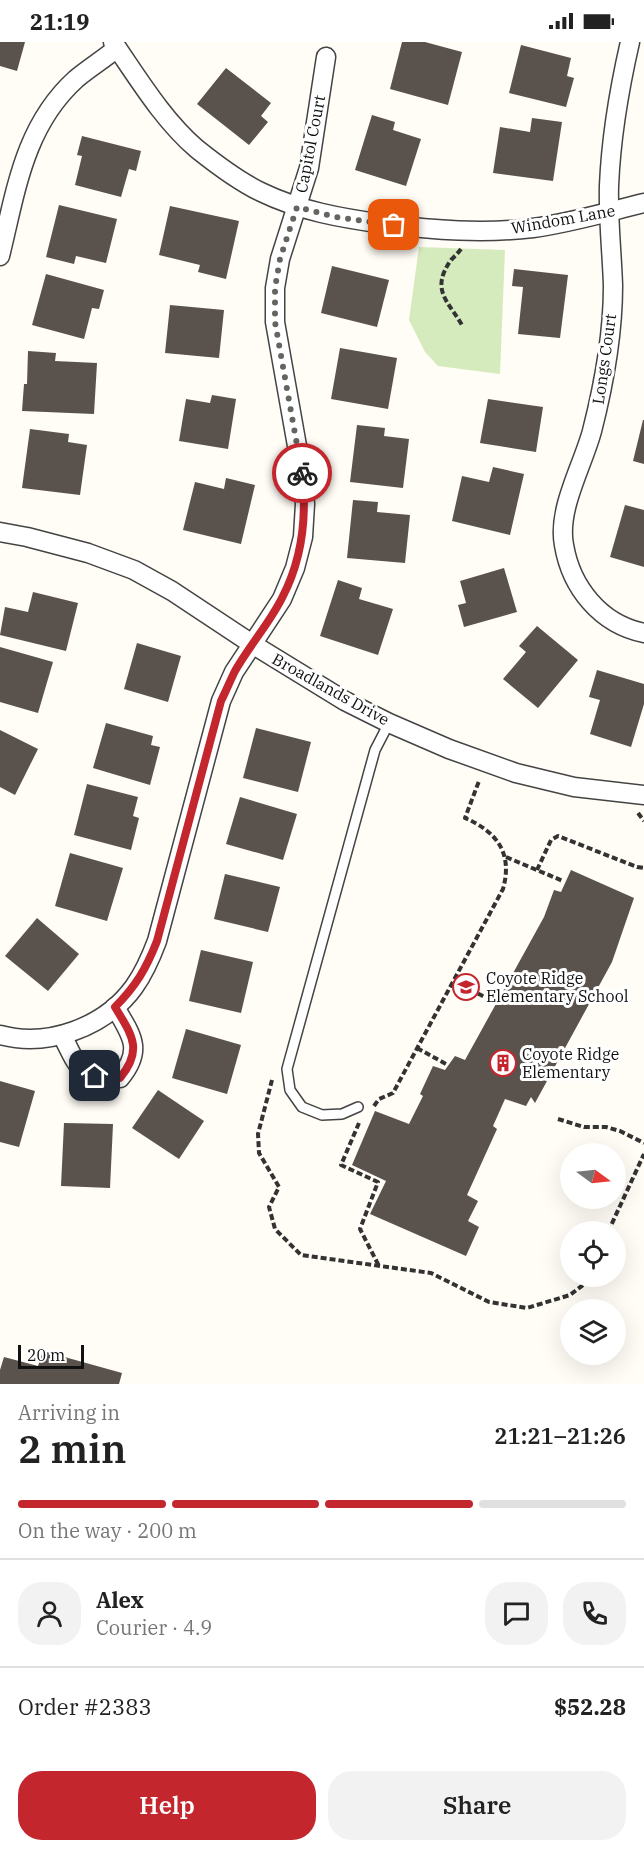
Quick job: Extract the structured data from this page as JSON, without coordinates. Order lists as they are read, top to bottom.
{
  "streets": {
    "street": [
      "Capitol Court",
      "Windom Lane",
      "Longs Court",
      "Broadlands Drive"
    ]
  },
  "crossings": [
    ["Capitol Court", "Windom Lane"],
    ["Capitol Court", "Broadlands Drive"],
    ["Windom Lane", "Longs Court"]
  ],
  "places": {
    "school or university": ["Coyote Ridge Elementary School"],
    "building": ["Coyote Ridge Elementary"]
  },
  "scale_bar": "20 m",
  "north": "right",
  "page": {
    "status": "21:19",
    "scale": "20 m",
    "heading": ["2 min", "Arriving in", "21:21–21:26"],
    "panel": [
      "Alex",
      "Courier · 4.9",
      "Order #2383",
      "$52.28"
    ],
    "bar": "On the way · 200 m",
    "buttons": ["Help", "Share"]
  }
}
